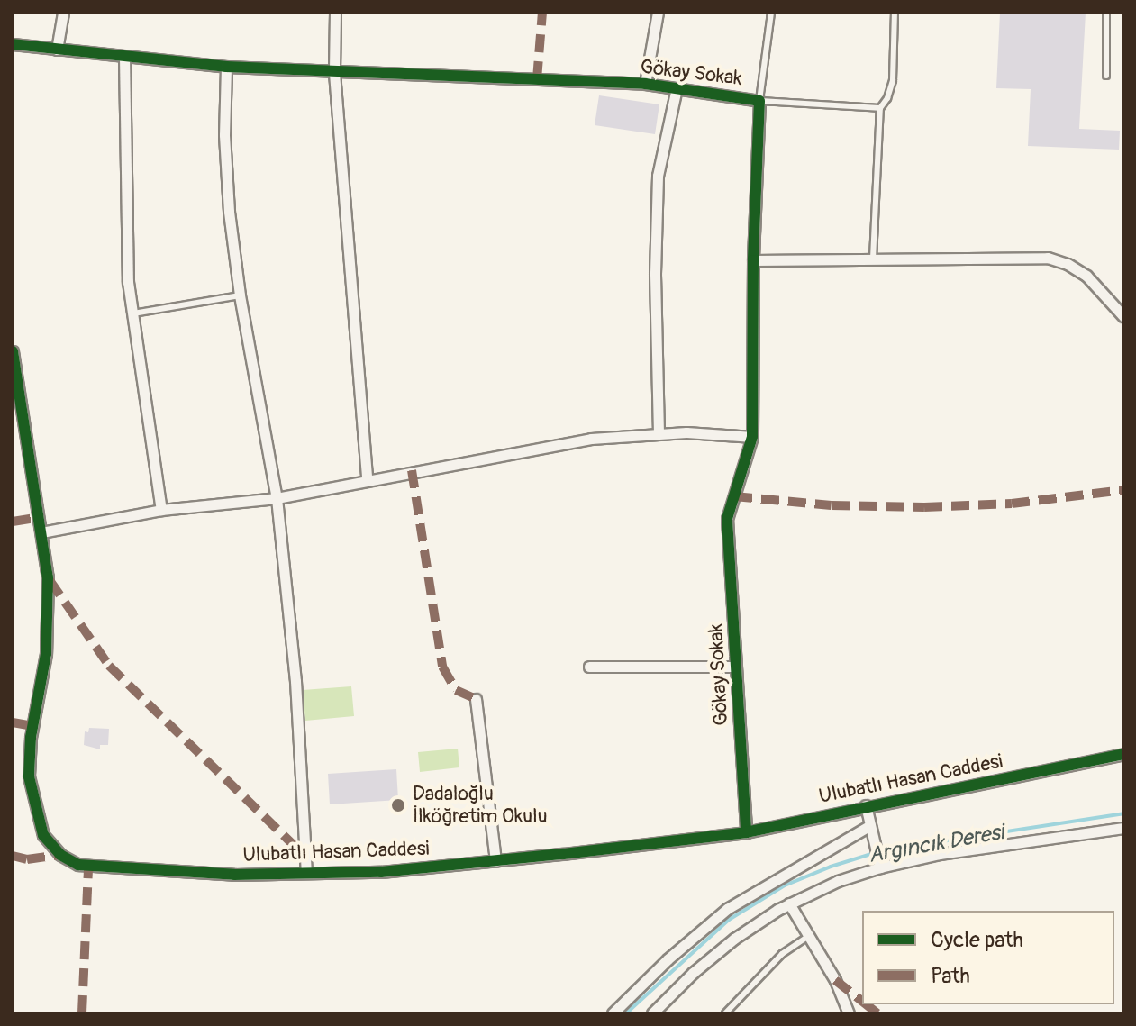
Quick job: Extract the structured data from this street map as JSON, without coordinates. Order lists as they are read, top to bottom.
{
  "streets": {
    "street": ["Gökay Sokak", "Ulubatlı Hasan Caddesi"]
  },
  "crossings": [
    ["Gökay Sokak", "Ulubatlı Hasan Caddesi"]
  ],
  "water": ["Argıncık Deresi"],
  "places": ["Dadaloğlu İlköğretim Okulu"],
  "legend": ["Cycle path", "Path"]
}
